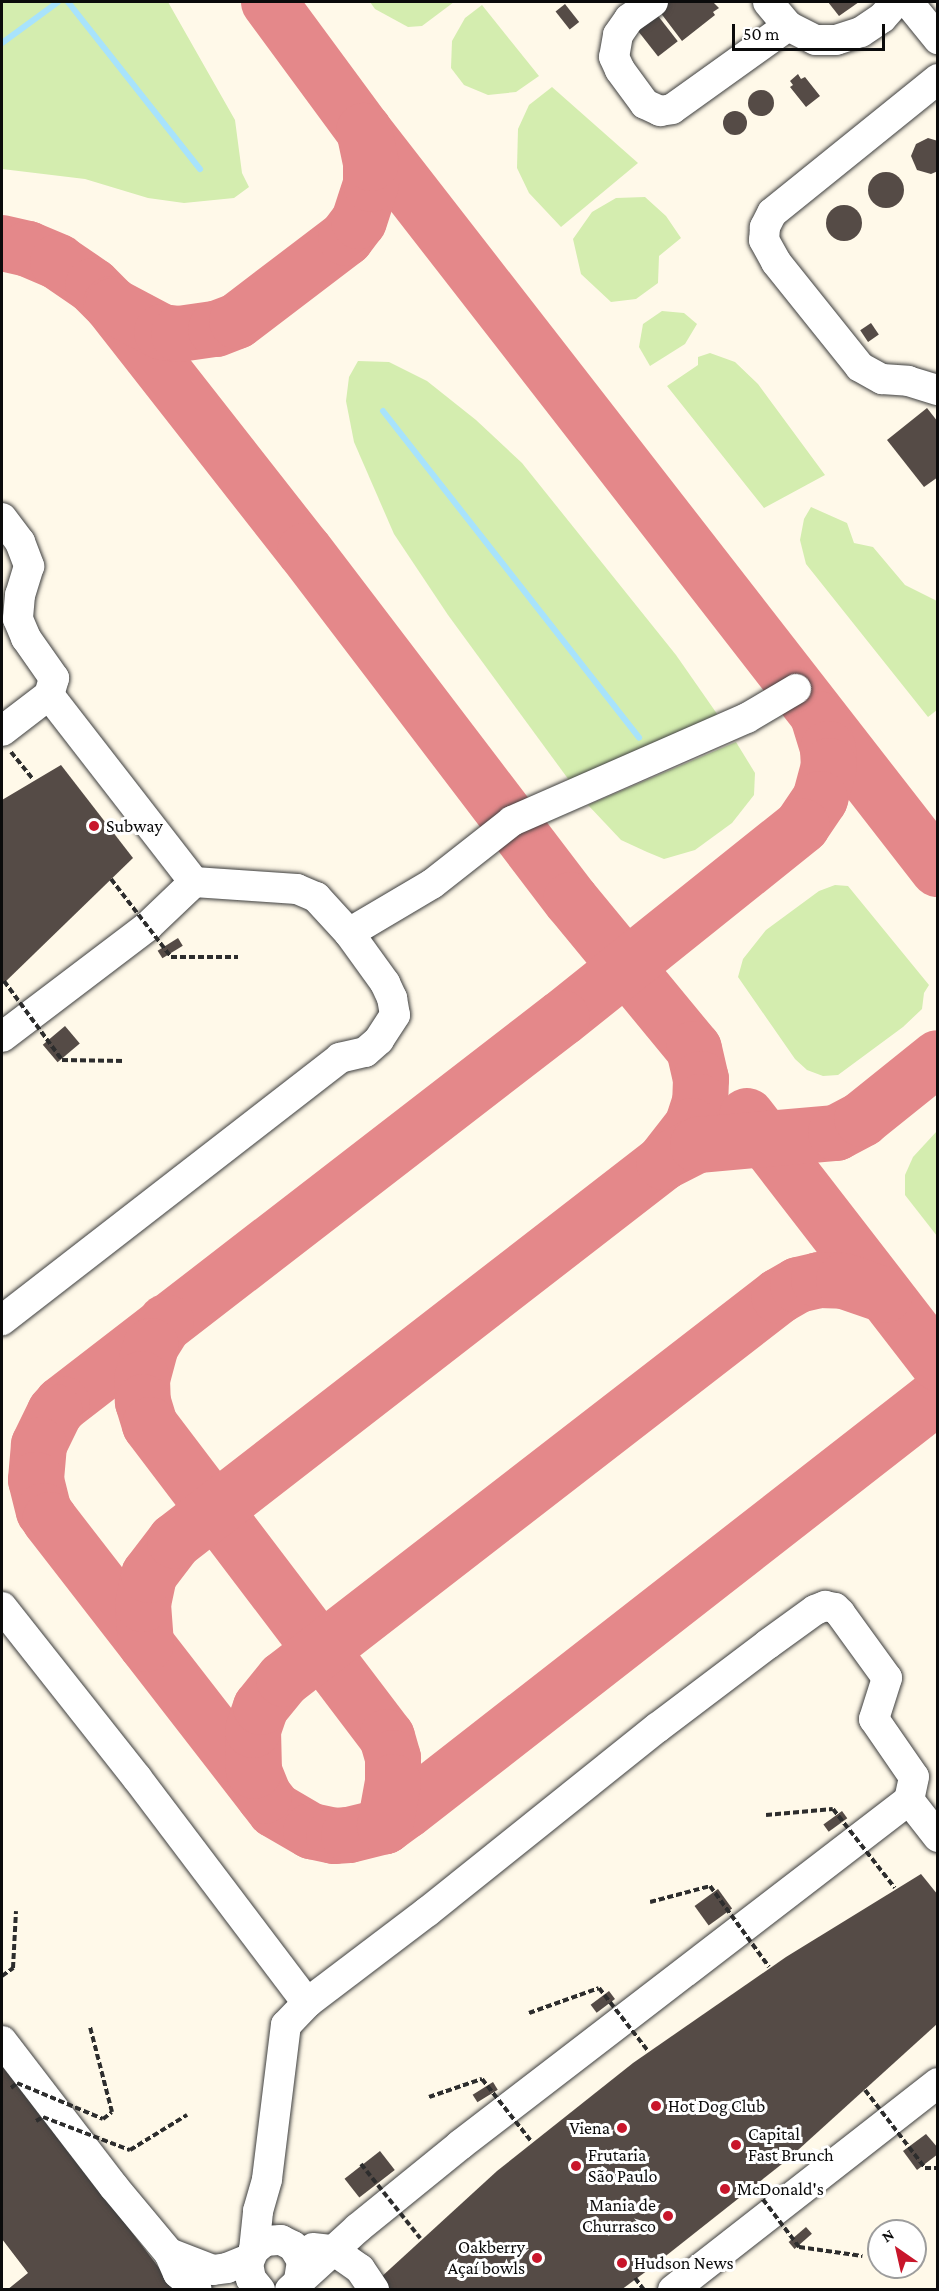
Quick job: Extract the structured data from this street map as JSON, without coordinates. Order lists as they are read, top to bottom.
{
  "places": [
    "Subway",
    "Hot Dog Club",
    "Viena",
    "Capital Fast Brunch",
    "Frutaria São Paulo",
    "McDonald's",
    "Mania de Churrasco",
    "Oakberry Açaí bowls",
    "Hudson News"
  ],
  "scale_bar": "50 m",
  "north": "top left"
}
